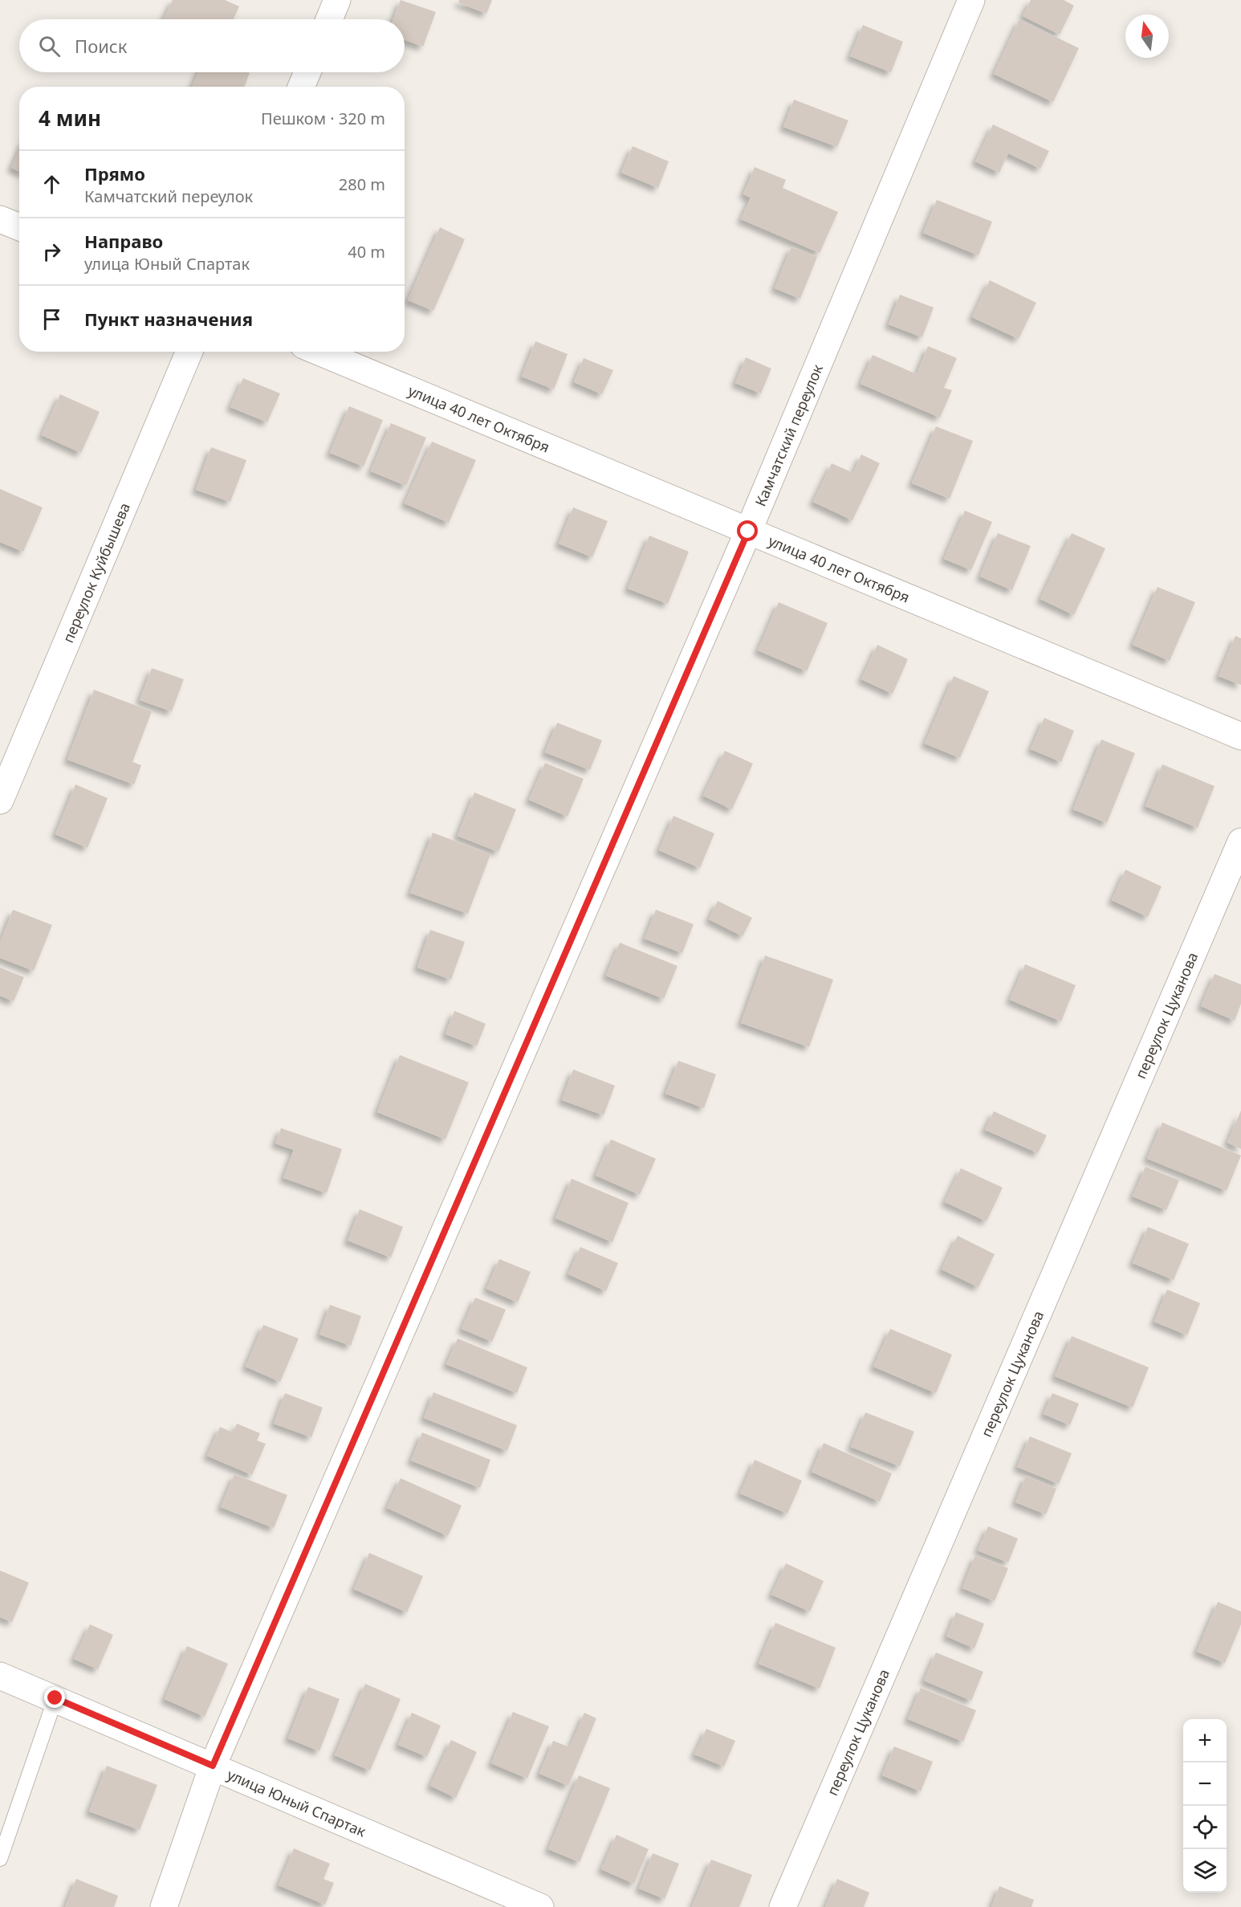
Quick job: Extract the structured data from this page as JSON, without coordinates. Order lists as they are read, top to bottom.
{
  "streets": {
    "street": [
      "улица 40 лет Октября",
      "Камчатский переулок",
      "переулок Куйбышева",
      "переулок Цуканова",
      "улица Юный Спартак"
    ]
  },
  "crossings": [
    ["улица 40 лет Октября", "Камчатский переулок"],
    ["Камчатский переулок", "улица Юный Спартак"]
  ],
  "north": "top",
  "page": {
    "search": "Поиск",
    "heading": ["4 мин", "Пешком · 320 m"],
    "list": [
      ["Прямо", "Камчатский переулок", "280 m"],
      ["Направо", "улица Юный Спартак", "40 m"],
      "Пункт назначения"
    ],
    "map_buttons": ["+", "−"]
  }
}
